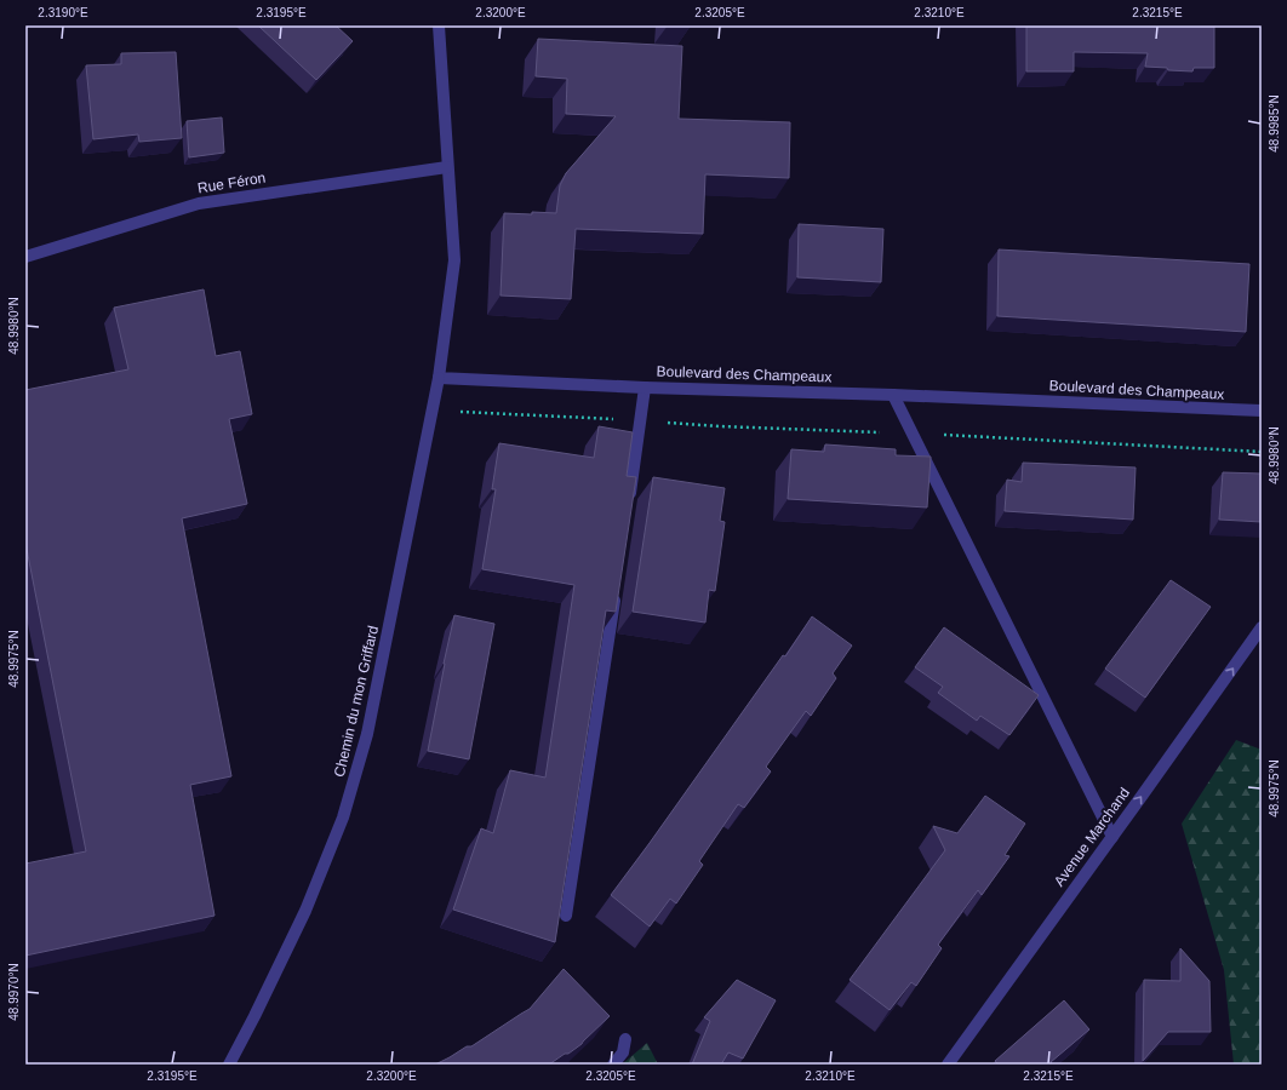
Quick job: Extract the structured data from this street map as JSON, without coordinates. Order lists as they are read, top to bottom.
{
  "streets": {
    "street": [
      "Rue Féron",
      "Boulevard des Champeaux",
      "Chemin du mon Griffard",
      "Avenue Marchand"
    ]
  },
  "crossings": [
    ["Boulevard des Champeaux", "Chemin du mon Griffard"]
  ],
  "one_way": ["Avenue Marchand"],
  "coordinates": [
    "2.3190°E",
    "2.3195°E",
    "2.3200°E",
    "2.3205°E",
    "2.3210°E",
    "2.3215°E",
    "48.9985°N",
    "48.9980°N",
    "48.9975°N",
    "48.9970°N"
  ]
}
